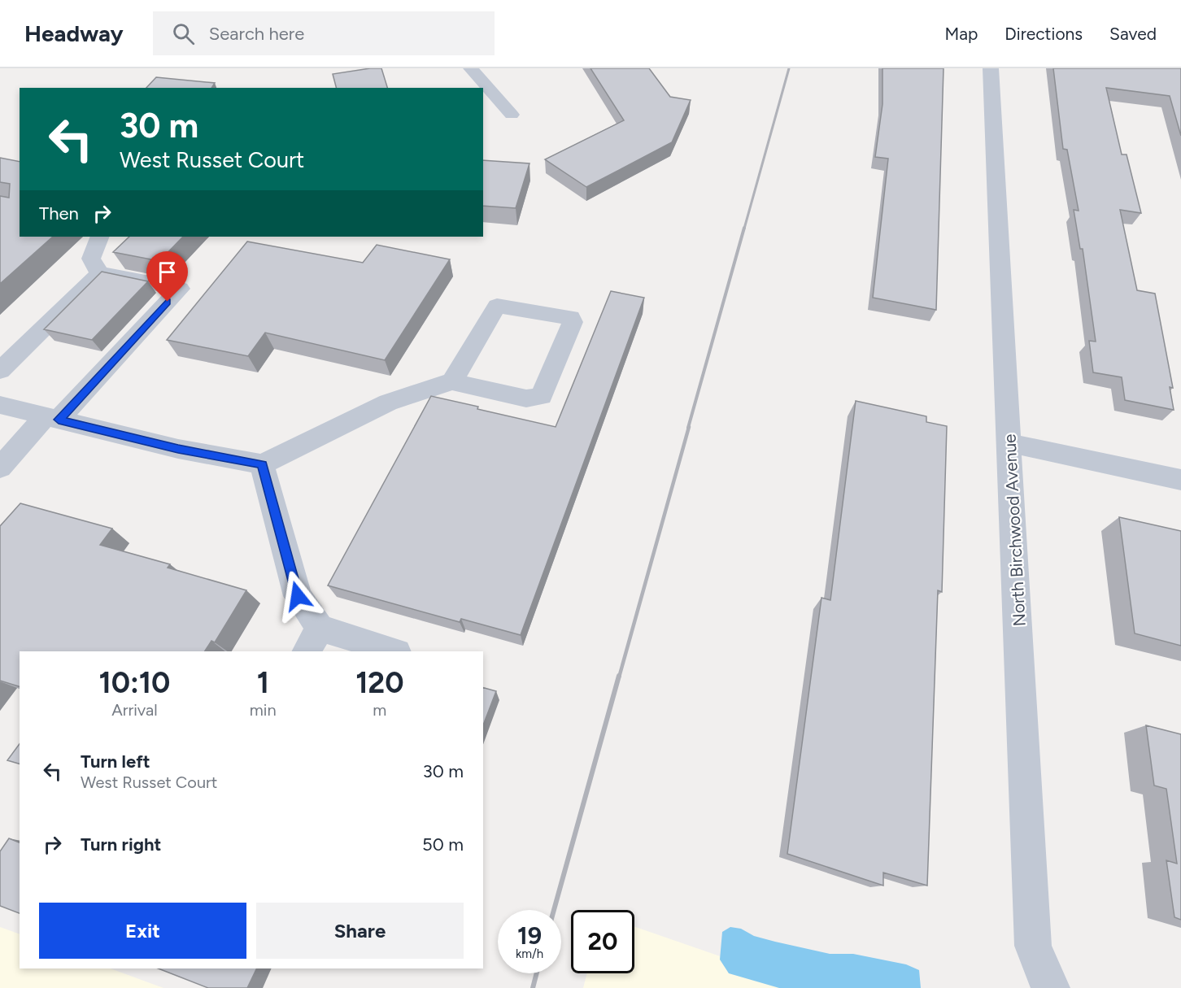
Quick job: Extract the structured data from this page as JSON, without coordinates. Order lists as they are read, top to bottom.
{
  "streets": {
    "street": ["North Birchwood Avenue"]
  },
  "page": {
    "header": "Headway",
    "search": "Search here",
    "nav": ["Map", "Directions", "Saved"],
    "turn": ["30 m", "West Russet Court"],
    "then": "Then",
    "eta": [
      "10:10",
      "Arrival",
      "1",
      "min",
      "120",
      "m"
    ],
    "list": [
      {
        "name": "Turn left",
        "note": "West Russet Court",
        "value": "30 m"
      },
      {
        "name": "Turn right",
        "value": "50 m"
      }
    ],
    "buttons": ["Exit", "Share"],
    "speed": "19 km/h",
    "limit": "20"
  }
}
